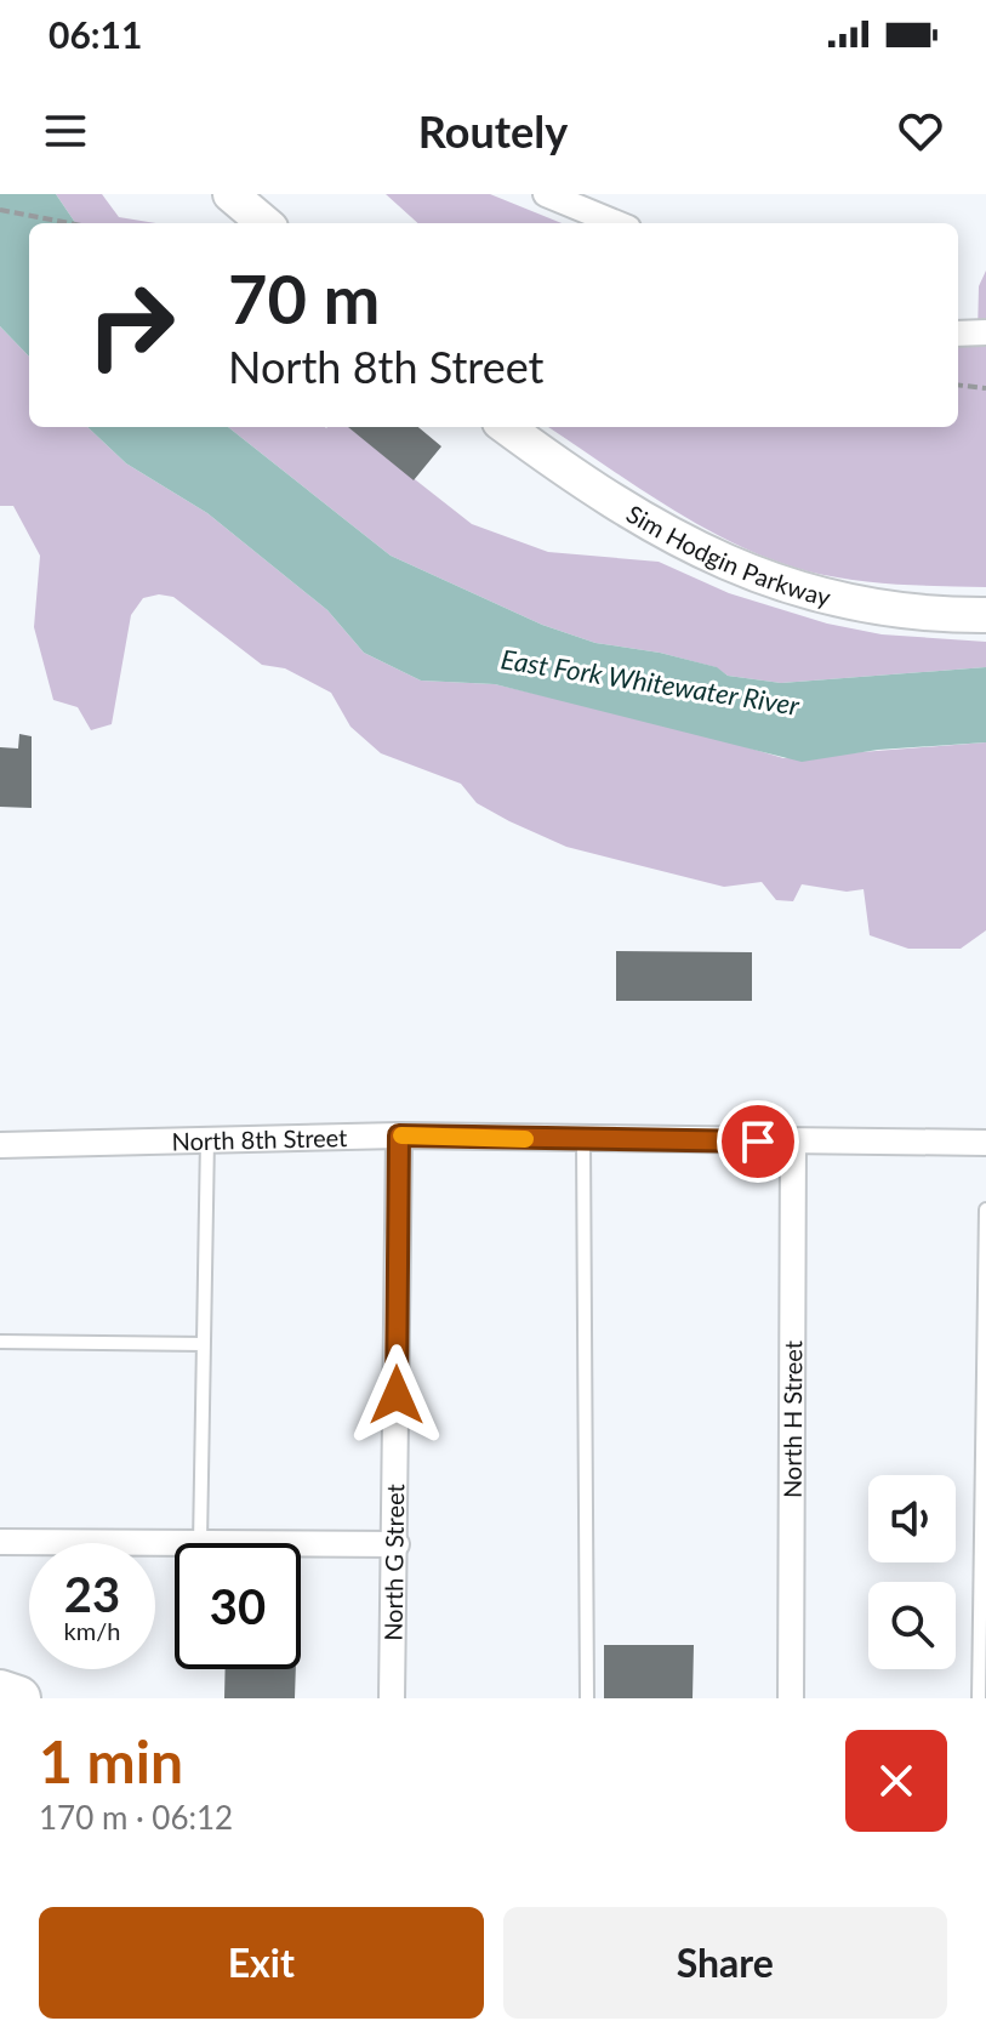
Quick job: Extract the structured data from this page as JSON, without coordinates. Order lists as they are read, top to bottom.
{
  "streets": {
    "street": [
      "Sim Hodgin Parkway",
      "North 8th Street",
      "North H Street",
      "North G Street"
    ]
  },
  "crossings": [
    ["North 8th Street", "North H Street"],
    ["North 8th Street", "North G Street"]
  ],
  "water": ["East Fork Whitewater River"],
  "page": {
    "status": "06:11",
    "header": "Routely",
    "turn": ["70 m", "North 8th Street"],
    "speed": "23 km/h",
    "limit": "30",
    "heading": ["1 min", "170 m · 06:12"],
    "buttons": ["Exit", "Share"]
  }
}
